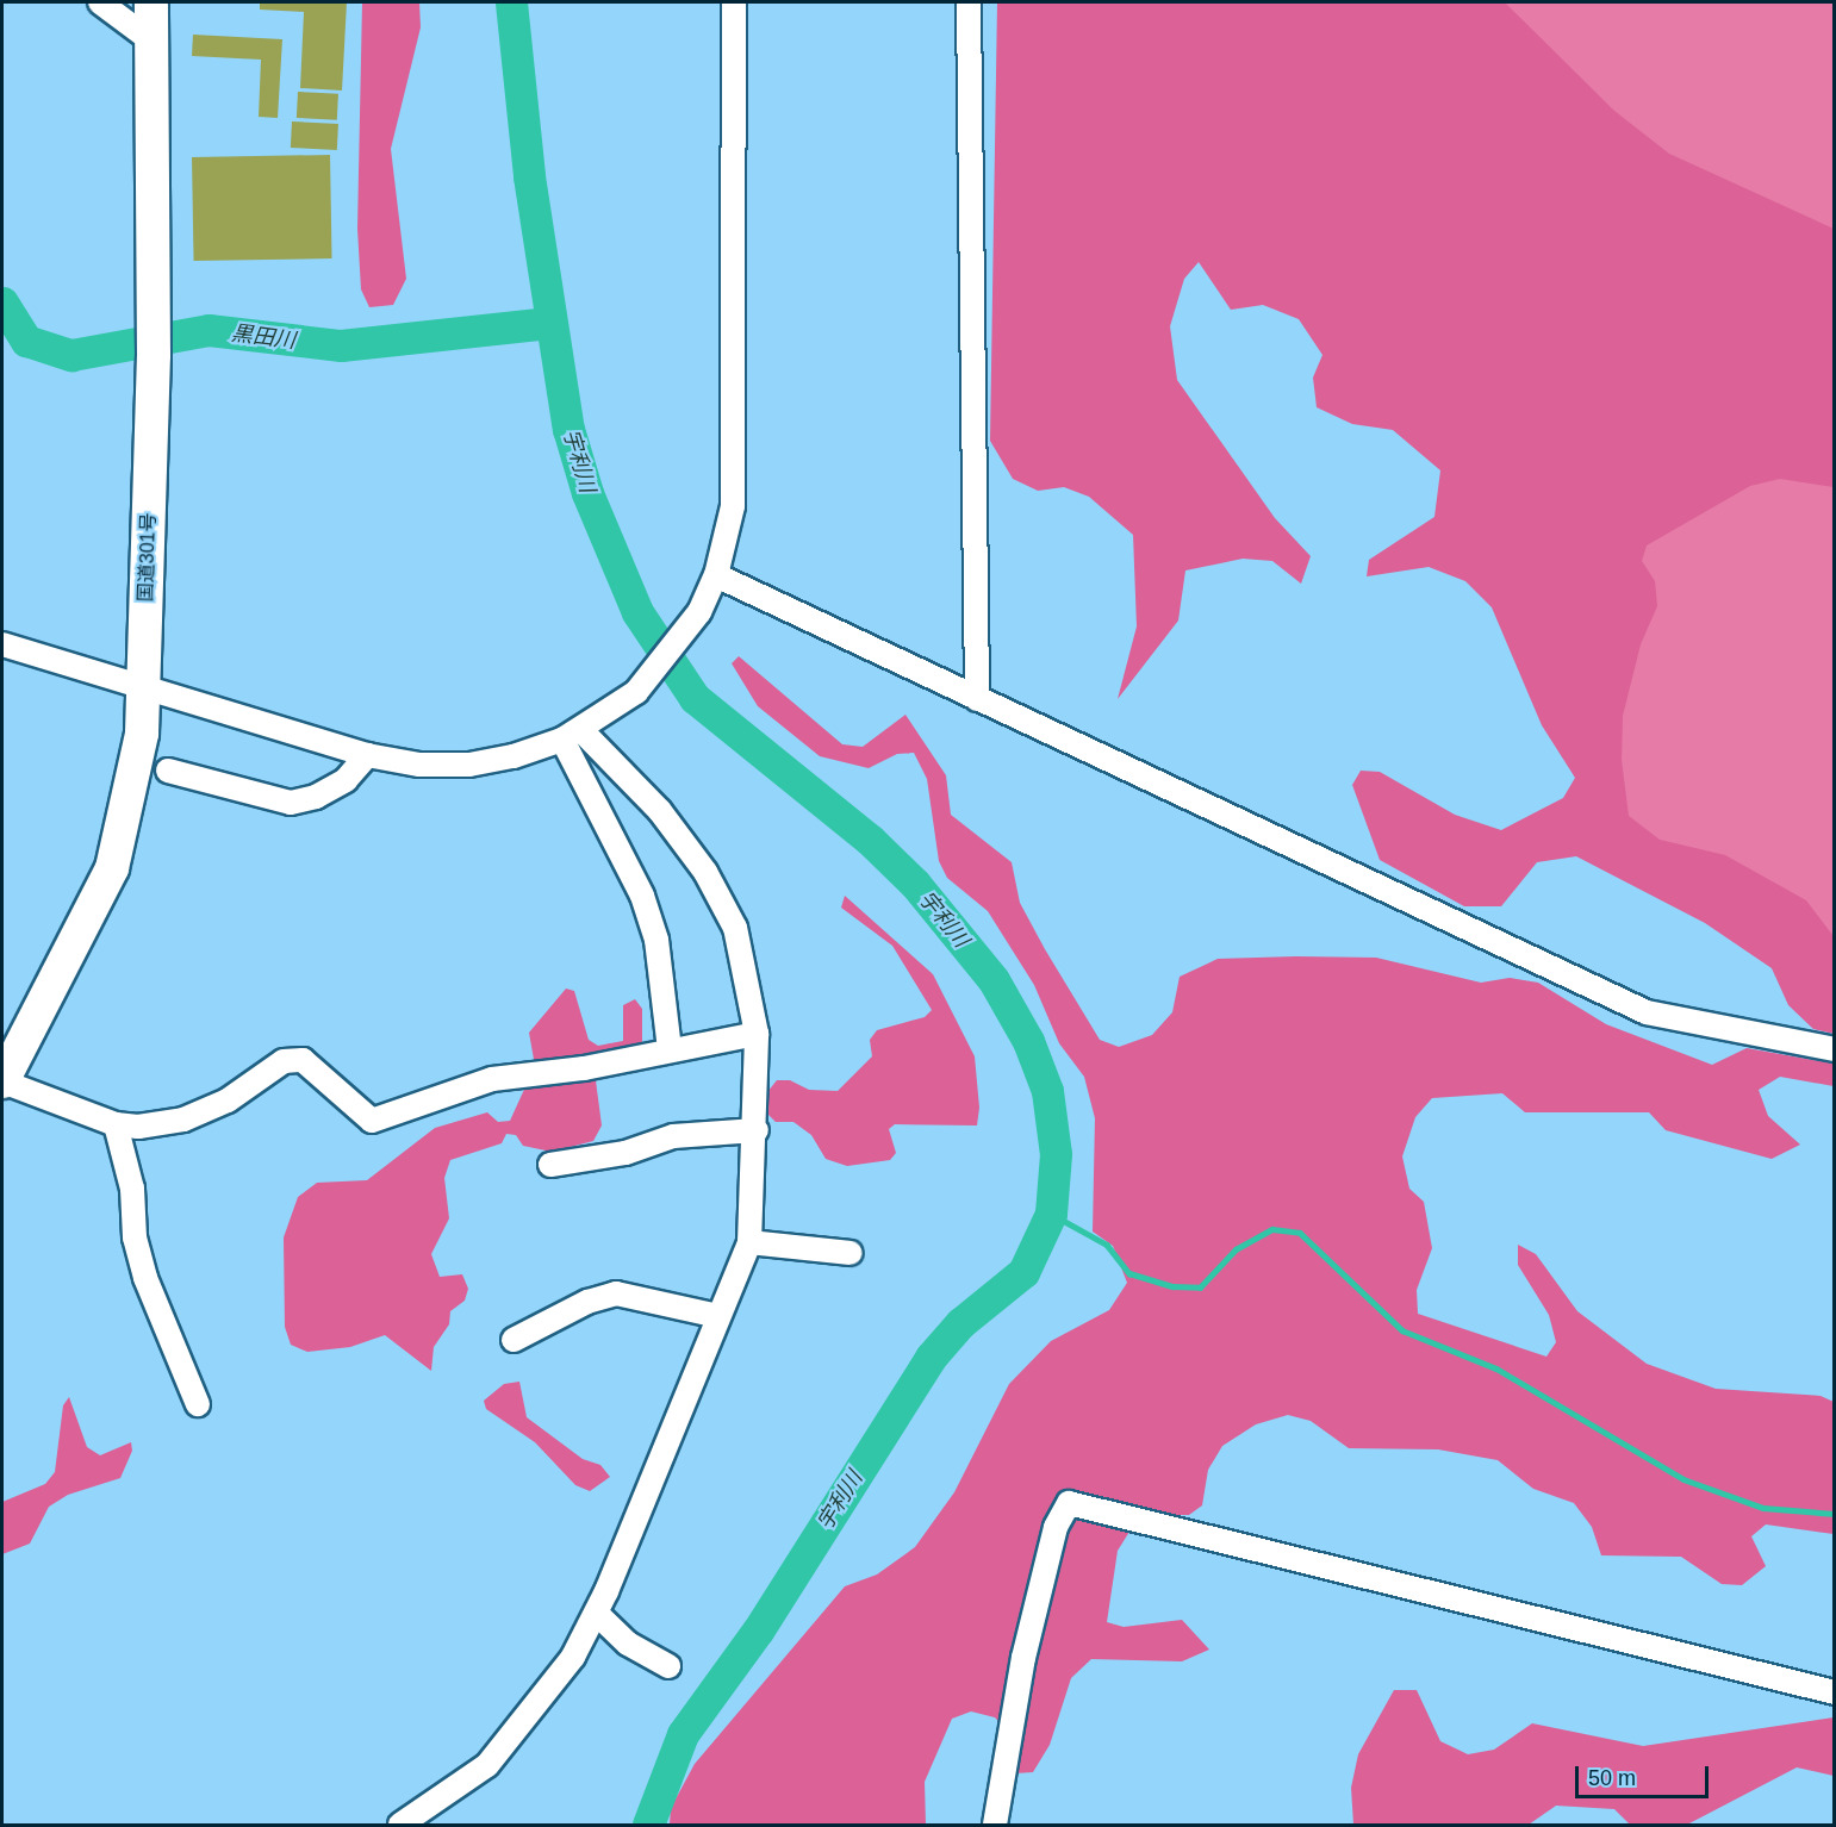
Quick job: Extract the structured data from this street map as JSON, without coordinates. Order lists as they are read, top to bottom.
{
  "streets": {
    "highway": ["国道301号"]
  },
  "water": ["黒田川", "宇利川"],
  "scale_bar": "50 m"
}
